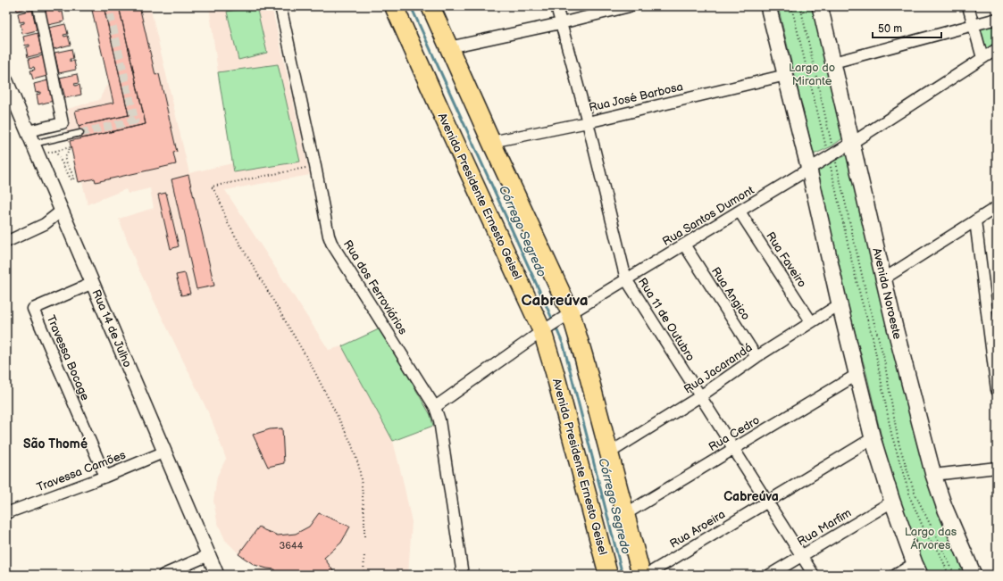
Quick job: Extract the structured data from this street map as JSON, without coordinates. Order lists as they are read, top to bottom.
{
  "streets": {
    "main road": ["Avenida Presidente Ernesto Geisel", "Avenida Noroeste"],
    "street": [
      "Rua José Barbosa",
      "Rua Santos Dumont",
      "Rua Faveiro",
      "Rua dos Ferroviários",
      "Rua Angico",
      "Rua 11 de Outubro",
      "Rua 14 de Julho",
      "Travessa Bocage",
      "Rua Jacarandá",
      "Rua Cedro",
      "Travessa Camões",
      "Rua Marfim",
      "Rua Aroeira"
    ]
  },
  "crossings": [
    ["Rua José Barbosa", "Rua 11 de Outubro"],
    ["Avenida Presidente Ernesto Geisel", "Rua Santos Dumont"],
    ["Rua Santos Dumont", "Rua Faveiro"],
    ["Rua Santos Dumont", "Rua dos Ferroviários"],
    ["Rua Santos Dumont", "Rua Angico"],
    ["Rua Santos Dumont", "Avenida Noroeste"],
    ["Rua Santos Dumont", "Rua 11 de Outubro"],
    ["Rua Faveiro", "Rua Jacarandá"],
    ["Rua Angico", "Rua Jacarandá"],
    ["Rua 11 de Outubro", "Rua Jacarandá"],
    ["Rua 11 de Outubro", "Rua Cedro"],
    ["Rua 11 de Outubro", "Rua Marfim"],
    ["Rua 11 de Outubro", "Rua Aroeira"],
    ["Rua 14 de Julho", "Travessa Bocage"],
    ["Rua 14 de Julho", "Travessa Camões"],
    ["Travessa Bocage", "Travessa Camões"]
  ],
  "districts": ["Cabreúva", "São Thomé", "Cabreúva"],
  "water": ["Córrego Segredo"],
  "parks": ["Largo do Mirante", "Largo das Árvores"],
  "house_numbers": ["3644"],
  "scale_bar": "50 m"
}
